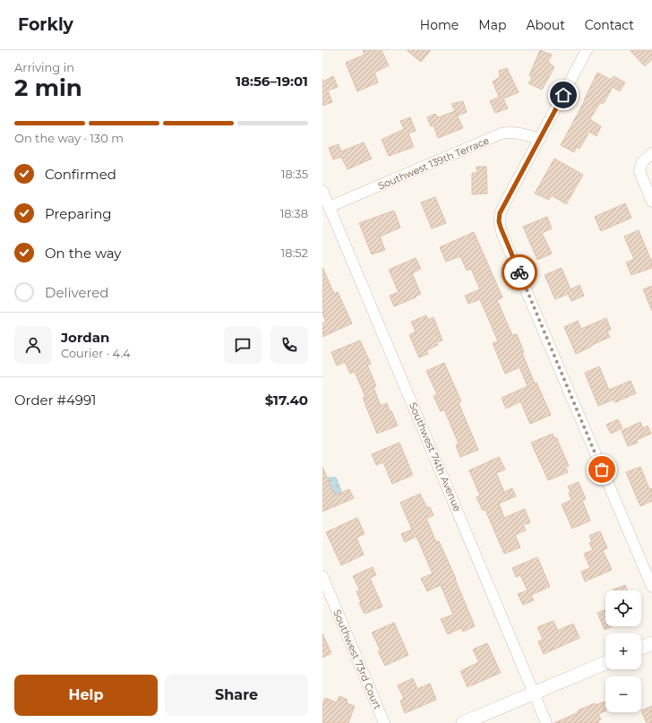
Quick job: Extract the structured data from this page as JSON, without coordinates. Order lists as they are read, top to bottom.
{
  "streets": {
    "street": ["Southwest 139th Terrace", "Southwest 74th Avenue", "Southwest 73rd Court"]
  },
  "crossings": [
    ["Southwest 139th Terrace", "Southwest 74th Avenue"]
  ],
  "page": {
    "header": "Forkly",
    "nav": [
      "Home",
      "Map",
      "About",
      "Contact"
    ],
    "heading": ["2 min", "Arriving in", "18:56–19:01"],
    "panel": [
      "Jordan",
      "Courier · 4.4",
      "Order #4991",
      "$17.40"
    ],
    "bar": "On the way · 130 m",
    "list": [
      ["Confirmed", "18:35"],
      ["Preparing", "18:38"],
      ["On the way", "18:52"],
      "Delivered"
    ],
    "map_buttons": ["+", "−"],
    "buttons": ["Help", "Share"]
  }
}
